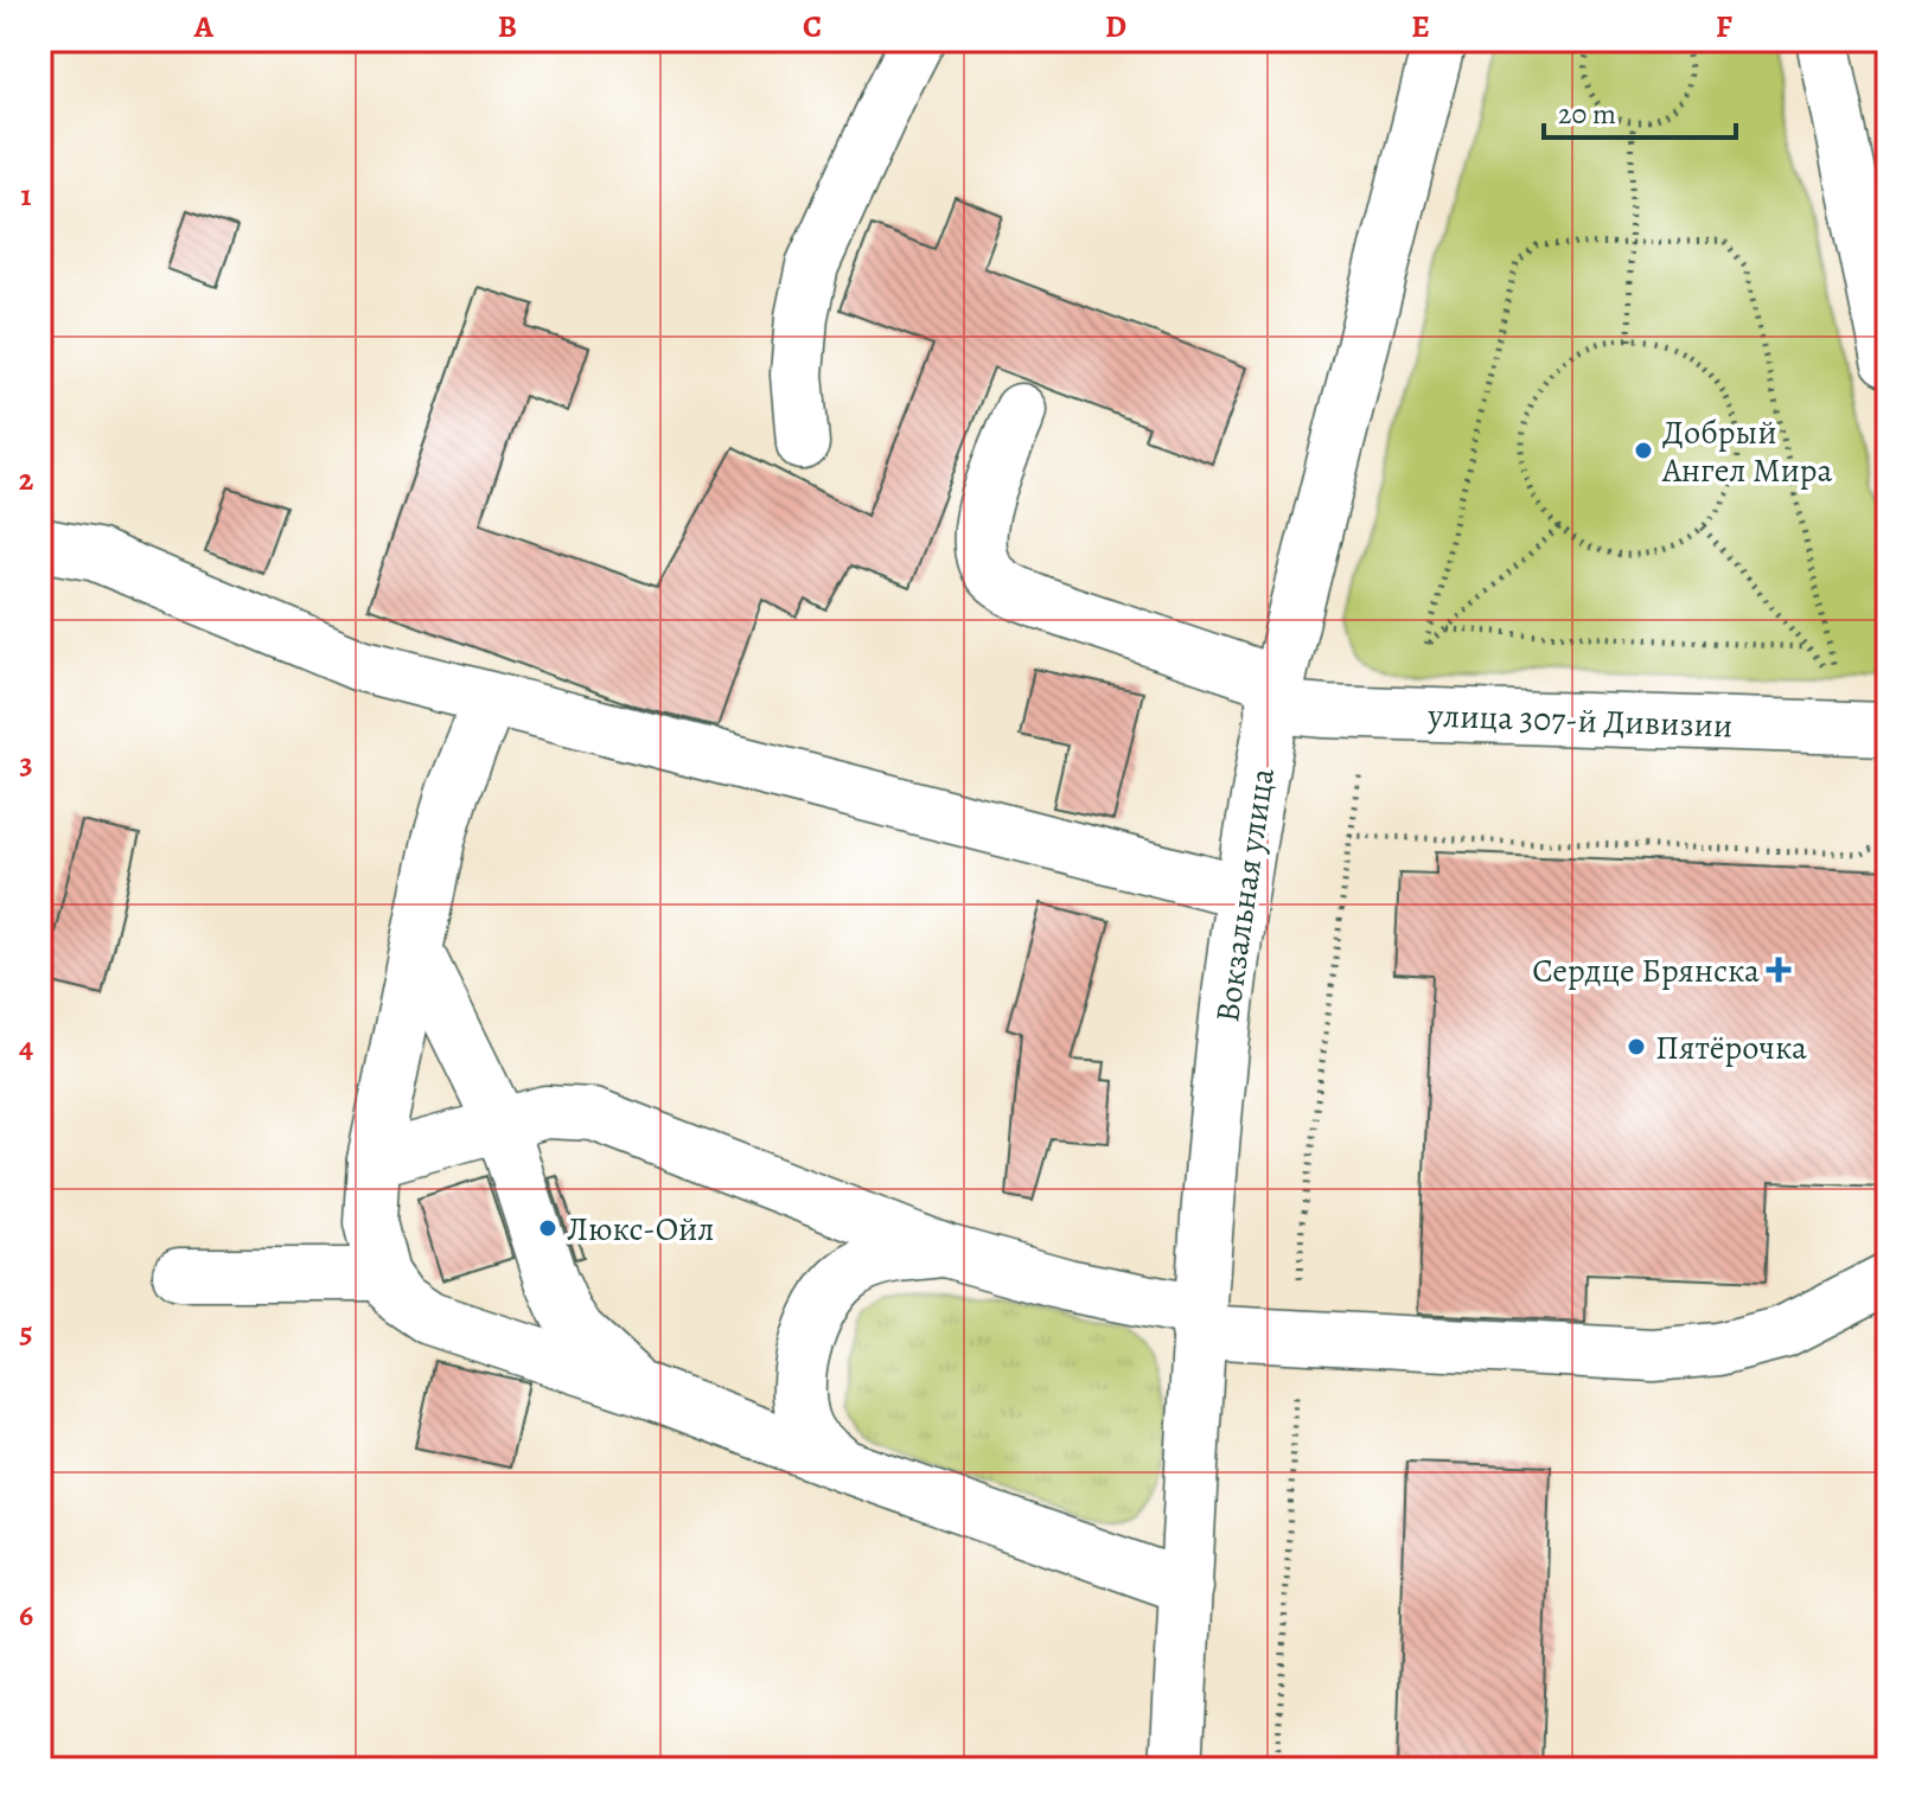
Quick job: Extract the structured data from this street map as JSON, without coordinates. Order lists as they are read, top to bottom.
{
  "streets": {
    "main road": ["улица 307-й Дивизии", "Вокзальная улица"]
  },
  "crossings": [
    ["улица 307-й Дивизии", "Вокзальная улица"]
  ],
  "places": {
    "other": ["Добрый Ангел Мира", "Пятёрочка", "Люкс-Ойл"],
    "health": ["Сердце Брянска"]
  },
  "scale_bar": "20 m",
  "grid": {
    "columns": [
      "A",
      "B",
      "C",
      "D",
      "E",
      "F"
    ],
    "rows": [
      "1",
      "2",
      "3",
      "4",
      "5",
      "6"
    ]
  }
}
